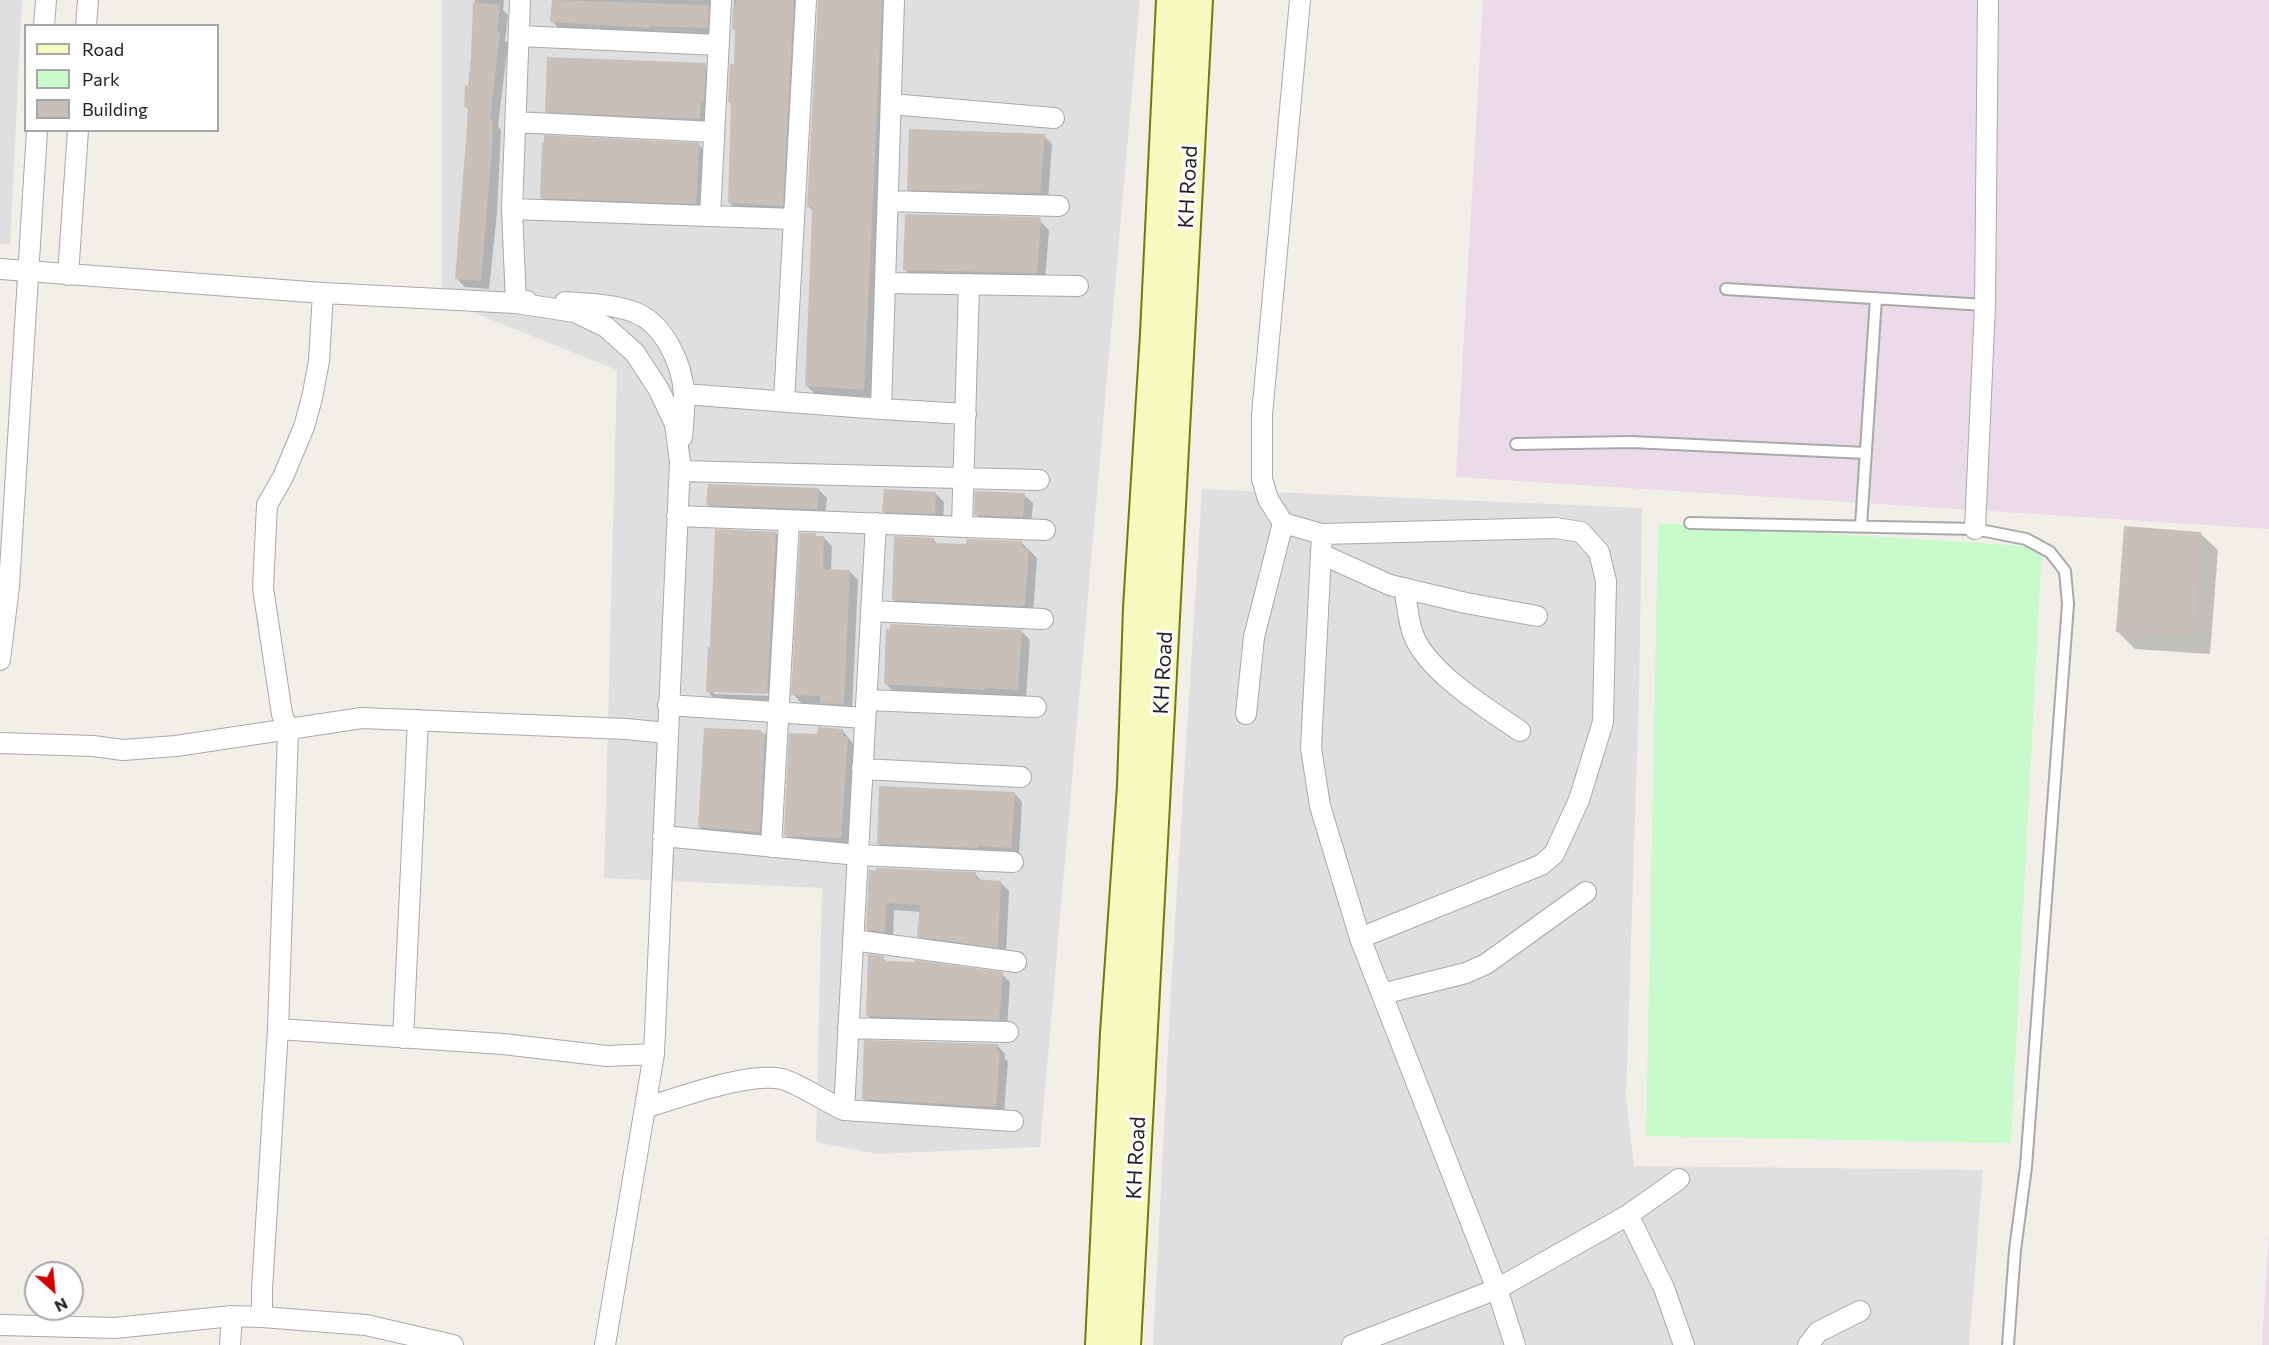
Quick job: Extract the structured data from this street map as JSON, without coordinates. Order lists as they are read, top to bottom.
{
  "streets": {
    "main road": ["KH Road"]
  },
  "legend": ["Road", "Park", "Building"],
  "north": "bottom right"
}
